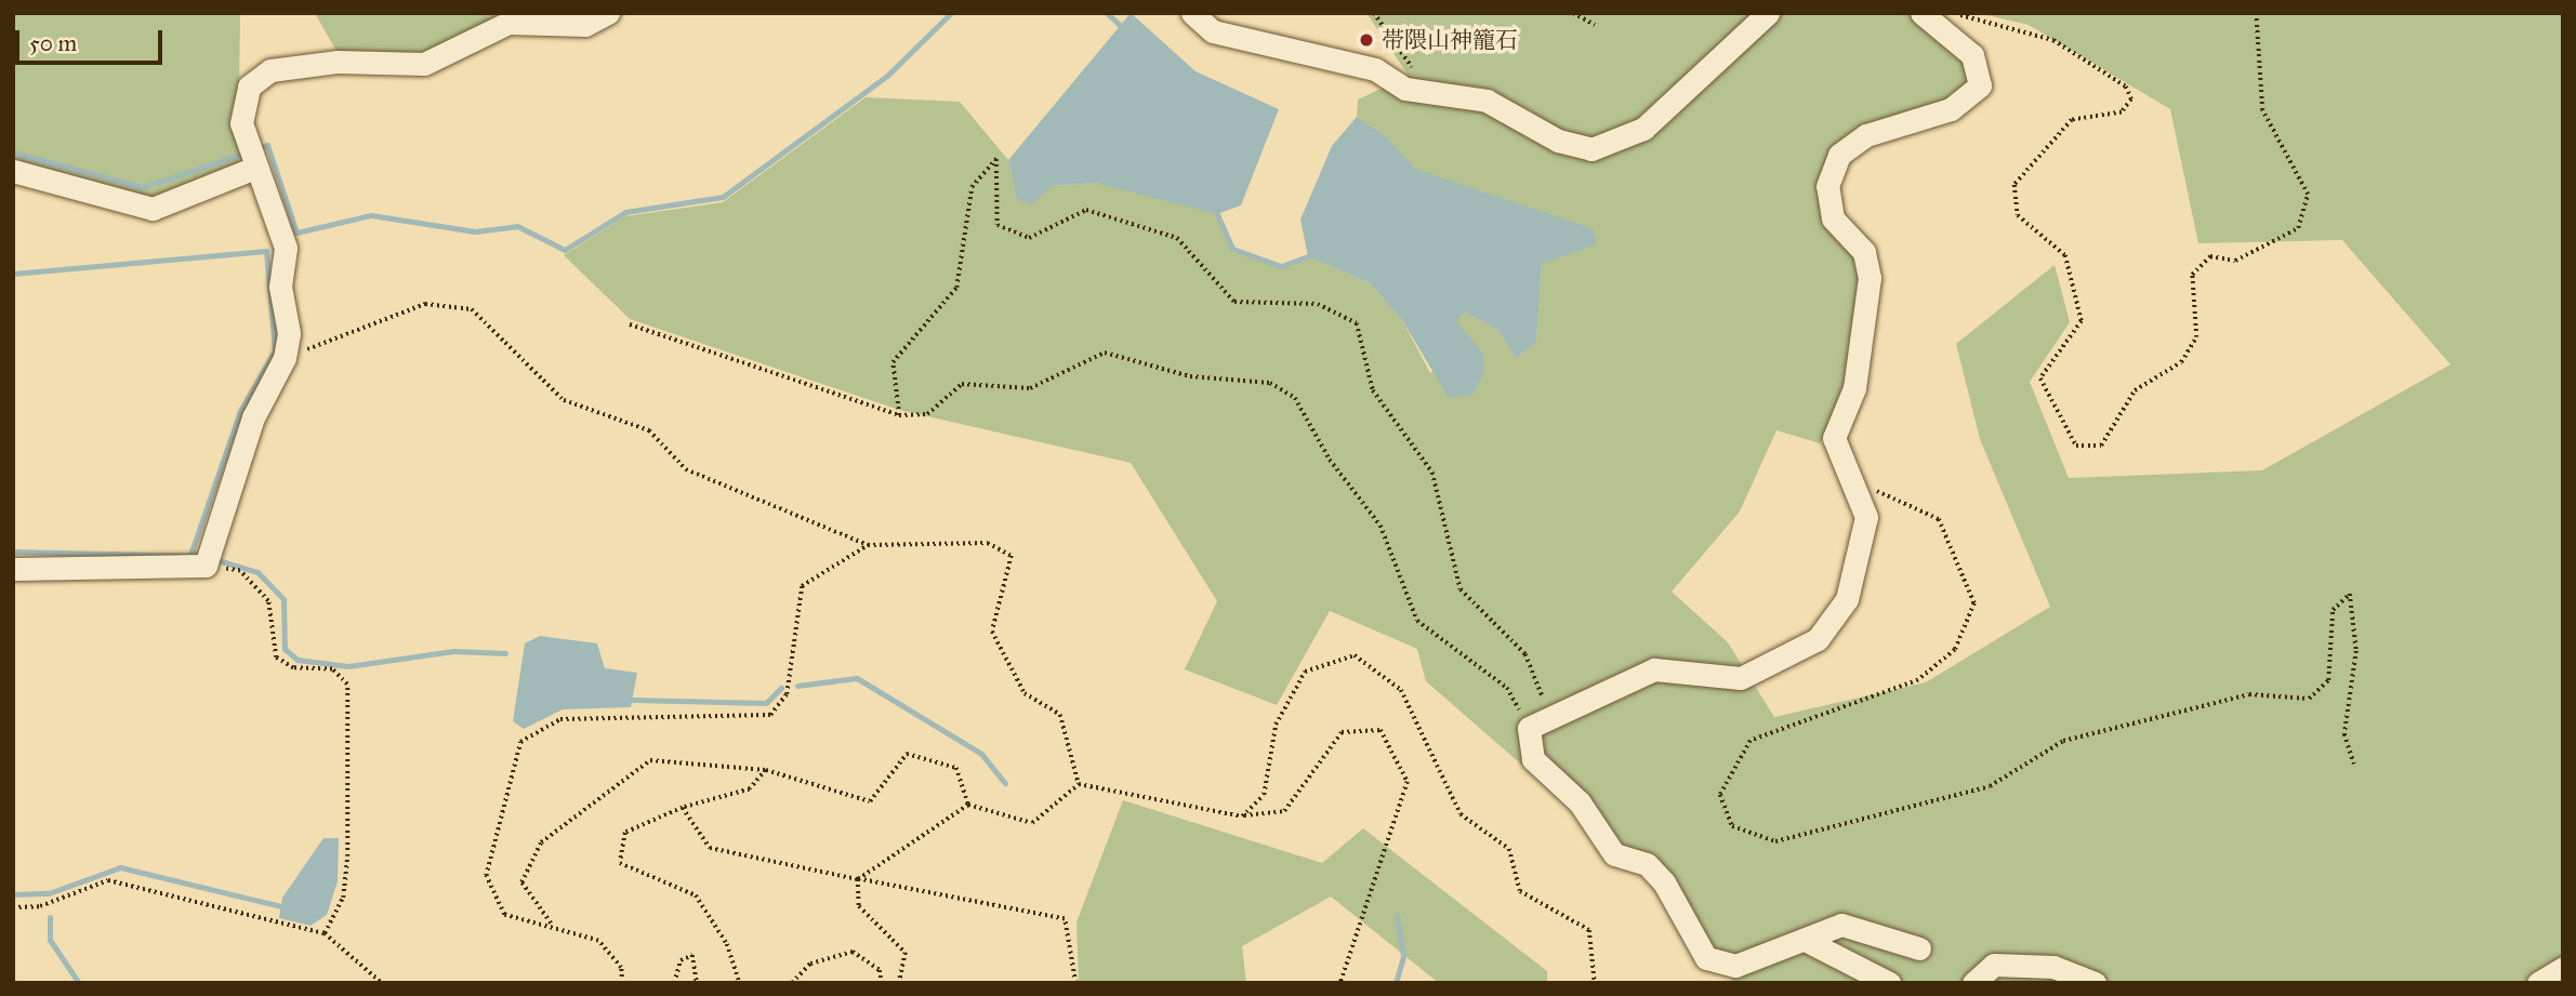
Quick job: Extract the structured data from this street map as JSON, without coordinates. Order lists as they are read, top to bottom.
{
  "places": ["帯隈山神籠石"],
  "scale_bar": "50 m"
}
